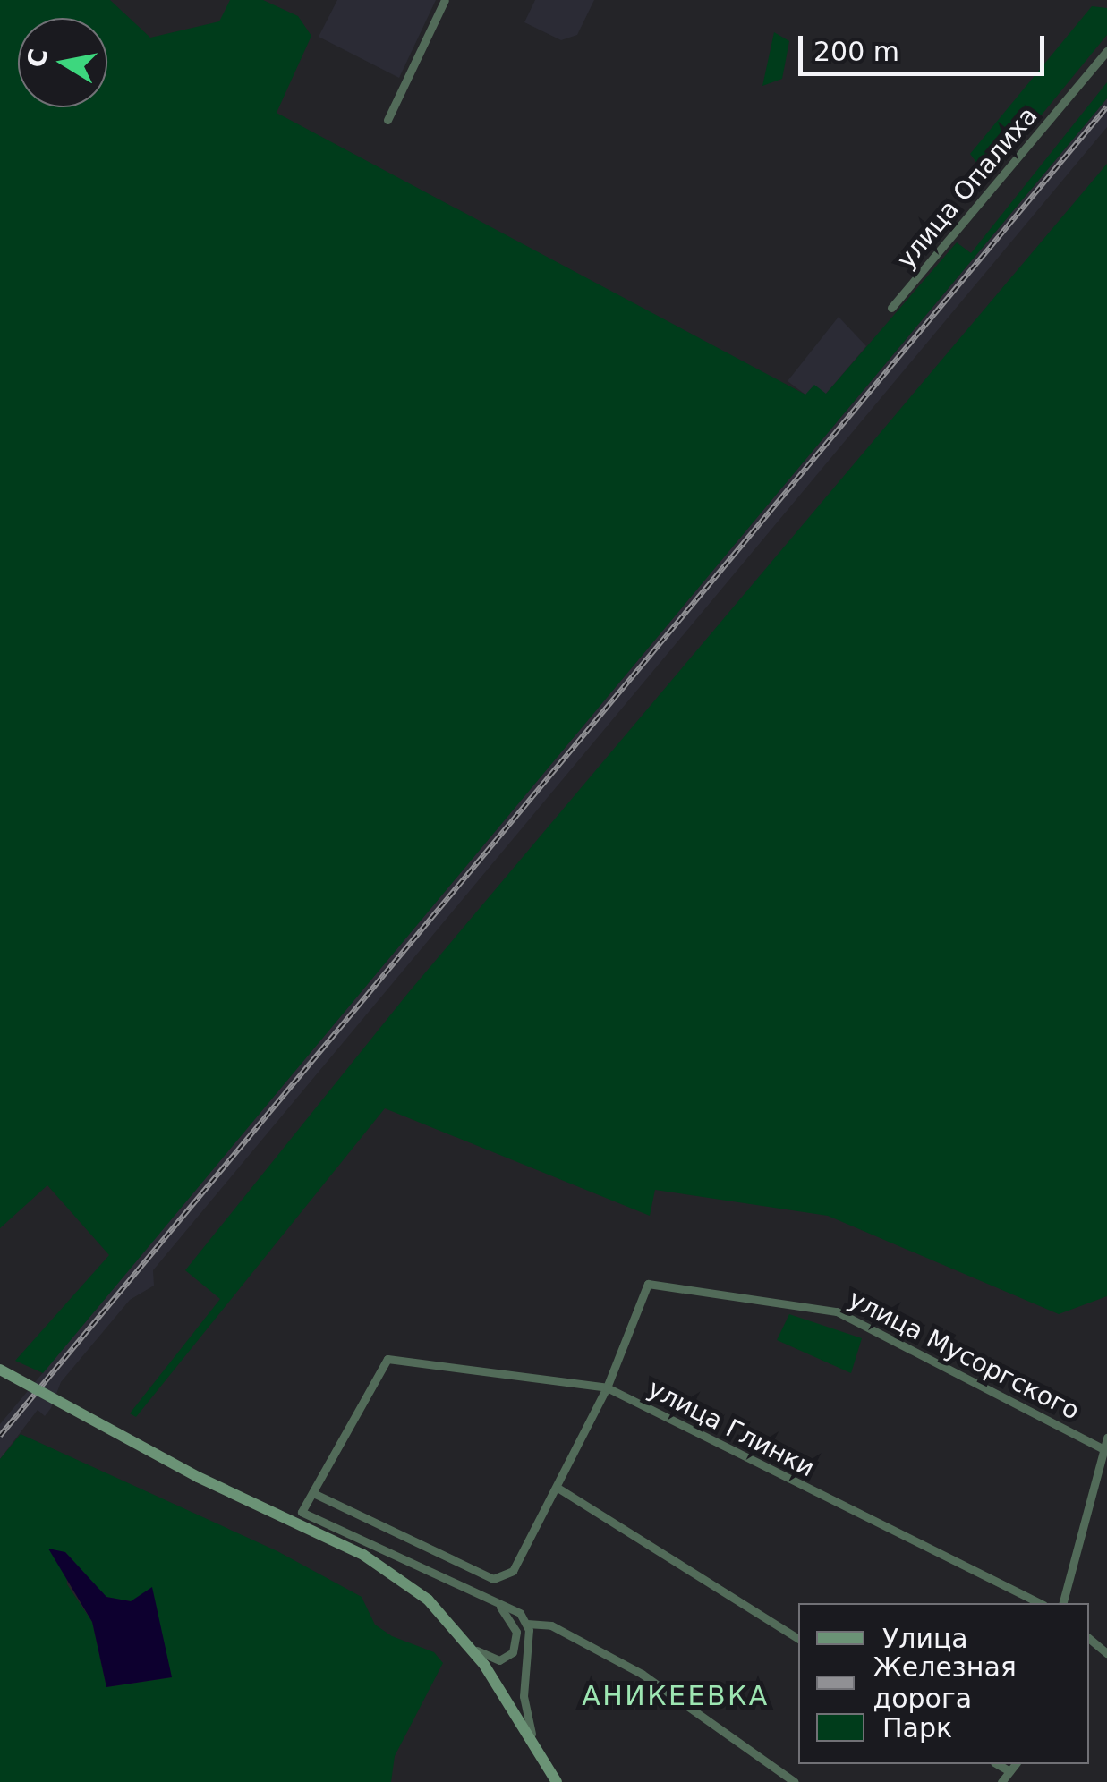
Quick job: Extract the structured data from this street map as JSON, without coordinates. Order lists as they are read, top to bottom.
{
  "streets": {
    "street": ["улица Опалиха", "улица Мусоргского", "улица Глинки"]
  },
  "crossings": [
    ["улица Мусоргского", "улица Глинки"]
  ],
  "districts": ["АНИКЕЕВКА"],
  "legend": ["Улица", "Железная дорога", "Парк"],
  "scale_bar": "200 m",
  "north": "left"
}
